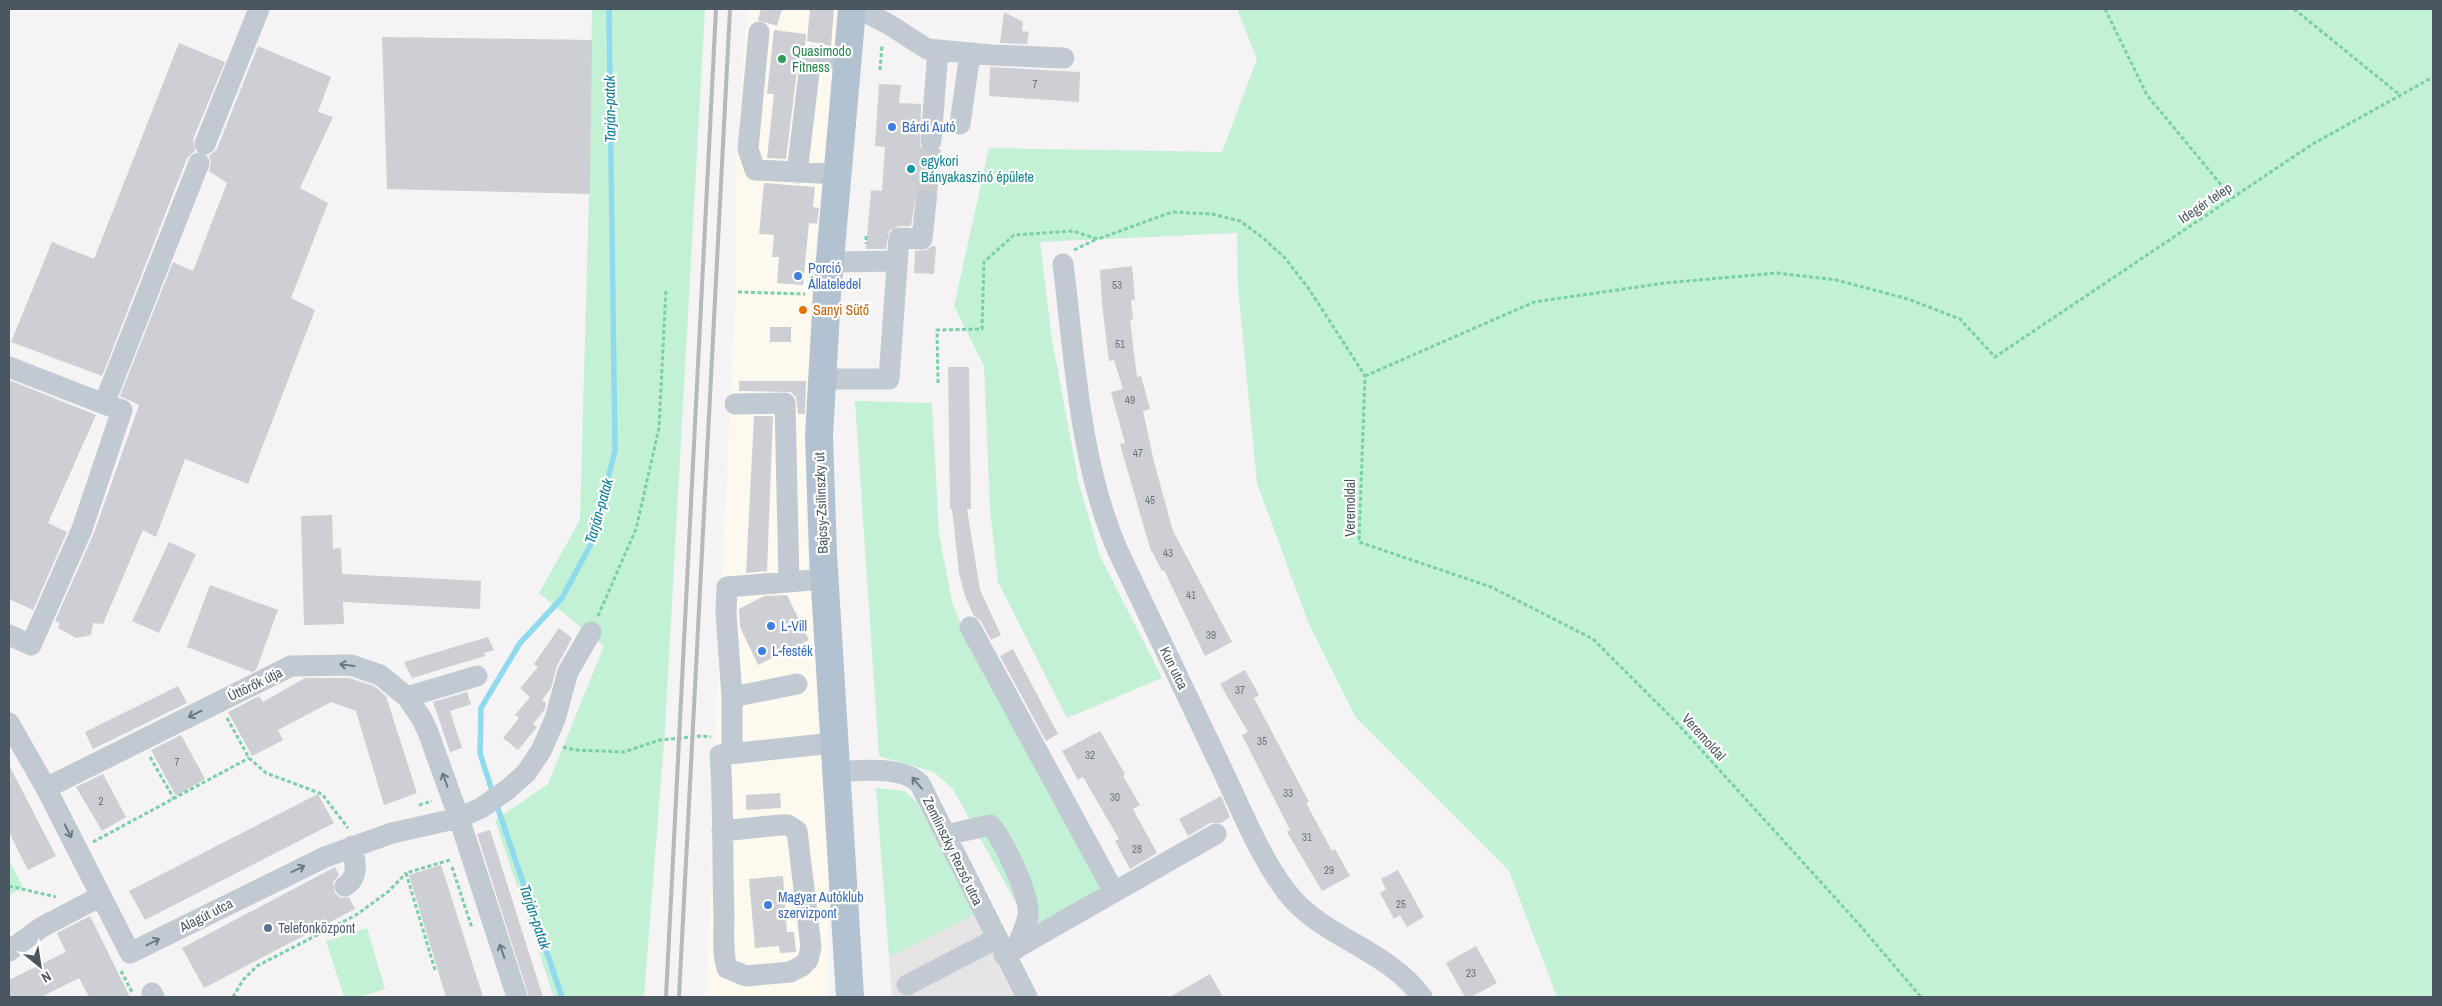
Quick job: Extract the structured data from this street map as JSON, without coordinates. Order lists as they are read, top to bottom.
{
  "streets": {
    "main road": ["Bajcsy-Zsilinszky út"],
    "street": [
      "Kun utca",
      "Úttörők útja",
      "Zemlinszky Rezső utca",
      "Alagút utca"
    ],
    "path": ["Idegér telep", "Veremoldal"]
  },
  "crossings": [
    ["Idegér telep", "Veremoldal"],
    ["Bajcsy-Zsilinszky út", "Zemlinszky Rezső utca"],
    ["Úttörők útja", "Alagút utca"]
  ],
  "one_way": ["Zemlinszky Rezső utca"],
  "water": ["Tarján-patak"],
  "places": [
    "Quasimodo Fitness",
    "Bárdi Autó",
    "egykori Bányakaszinó épülete",
    "Porció Állateledel",
    "Sanyi Sütő",
    "L-Vill",
    "L-festék",
    "Magyar Autóklub szervizpont",
    "Telefonközpont"
  ],
  "house_numbers": [
    "7",
    "53",
    "51",
    "49",
    "47",
    "45",
    "43",
    "41",
    "39",
    "37",
    "35",
    "32",
    "7",
    "33",
    "30",
    "2",
    "31",
    "28",
    "29",
    "25",
    "23"
  ],
  "north": "bottom right"
}
